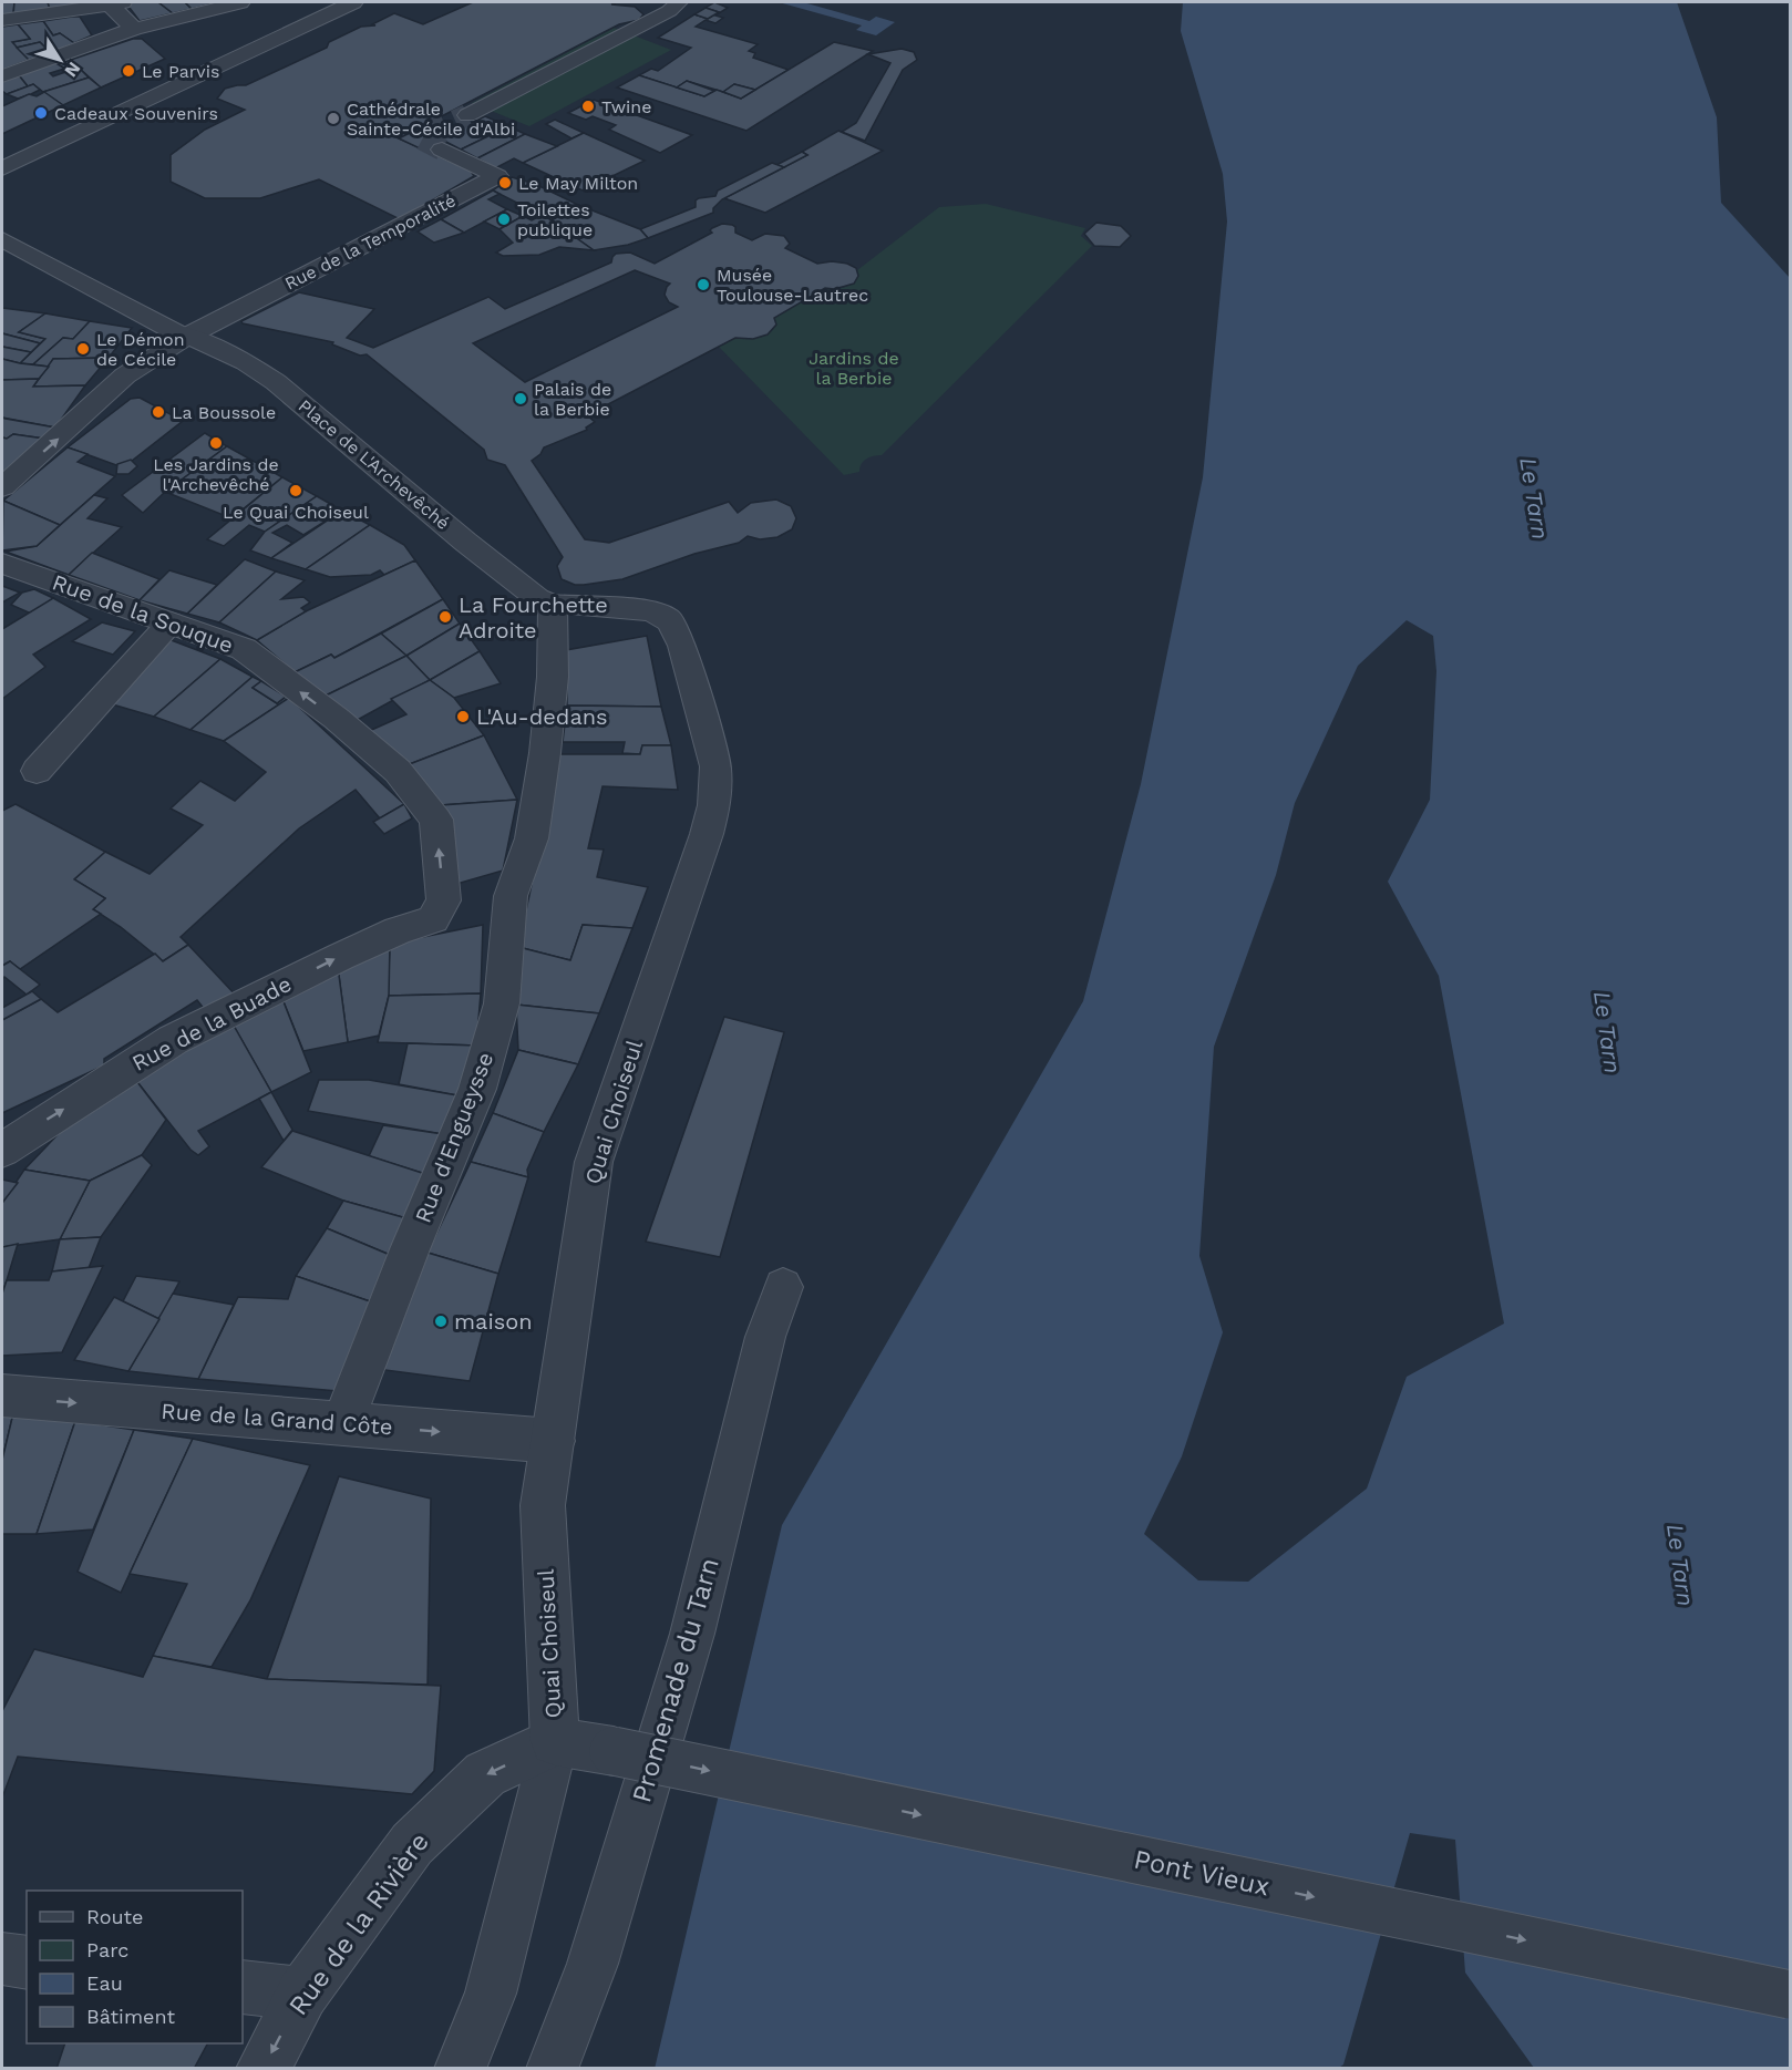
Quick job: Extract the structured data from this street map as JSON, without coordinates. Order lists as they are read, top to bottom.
{
  "streets": {
    "street": [
      "Rue de la Temporalité",
      "Place de L'Archevêché",
      "Rue de la Souque",
      "Rue de la Buade",
      "Quai Choiseul",
      "Rue d'Engueysse",
      "Rue de la Grand Côte",
      "Pont Vieux",
      "Rue de la Rivière"
    ],
    "lane": ["Promenade du Tarn"]
  },
  "crossings": [
    ["Rue de la Temporalité", "Place de L'Archevêché"],
    ["Place de L'Archevêché", "Quai Choiseul"],
    ["Place de L'Archevêché", "Rue d'Engueysse"],
    ["Rue de la Souque", "Rue de la Buade"],
    ["Quai Choiseul", "Rue d'Engueysse"],
    ["Quai Choiseul", "Rue de la Grand Côte"],
    ["Quai Choiseul", "Pont Vieux"],
    ["Quai Choiseul", "Rue de la Rivière"],
    ["Rue d'Engueysse", "Rue de la Grand Côte"],
    ["Pont Vieux", "Rue de la Rivière"]
  ],
  "one_way": [
    "Rue de la Souque",
    "Rue de la Buade",
    "Rue de la Grand Côte",
    "Pont Vieux",
    "Rue de la Rivière"
  ],
  "water": ["Le Tarn"],
  "parks": ["Jardins de la Berbie"],
  "places": [
    "Le Parvis",
    "Twine",
    "Cadeaux Souvenirs",
    "Cathédrale Sainte-Cécile d'Albi",
    "Le May Milton",
    "Toilettes publique",
    "Musée Toulouse-Lautrec",
    "Le Démon de Cécile",
    "Palais de la Berbie",
    "La Boussole",
    "Les Jardins de l'Archevêché",
    "Le Quai Choiseul",
    "La Fourchette Adroite",
    "L'Au-dedans",
    "maison"
  ],
  "legend": [
    "Route",
    "Parc",
    "Eau",
    "Bâtiment"
  ],
  "north": "bottom right"
}
